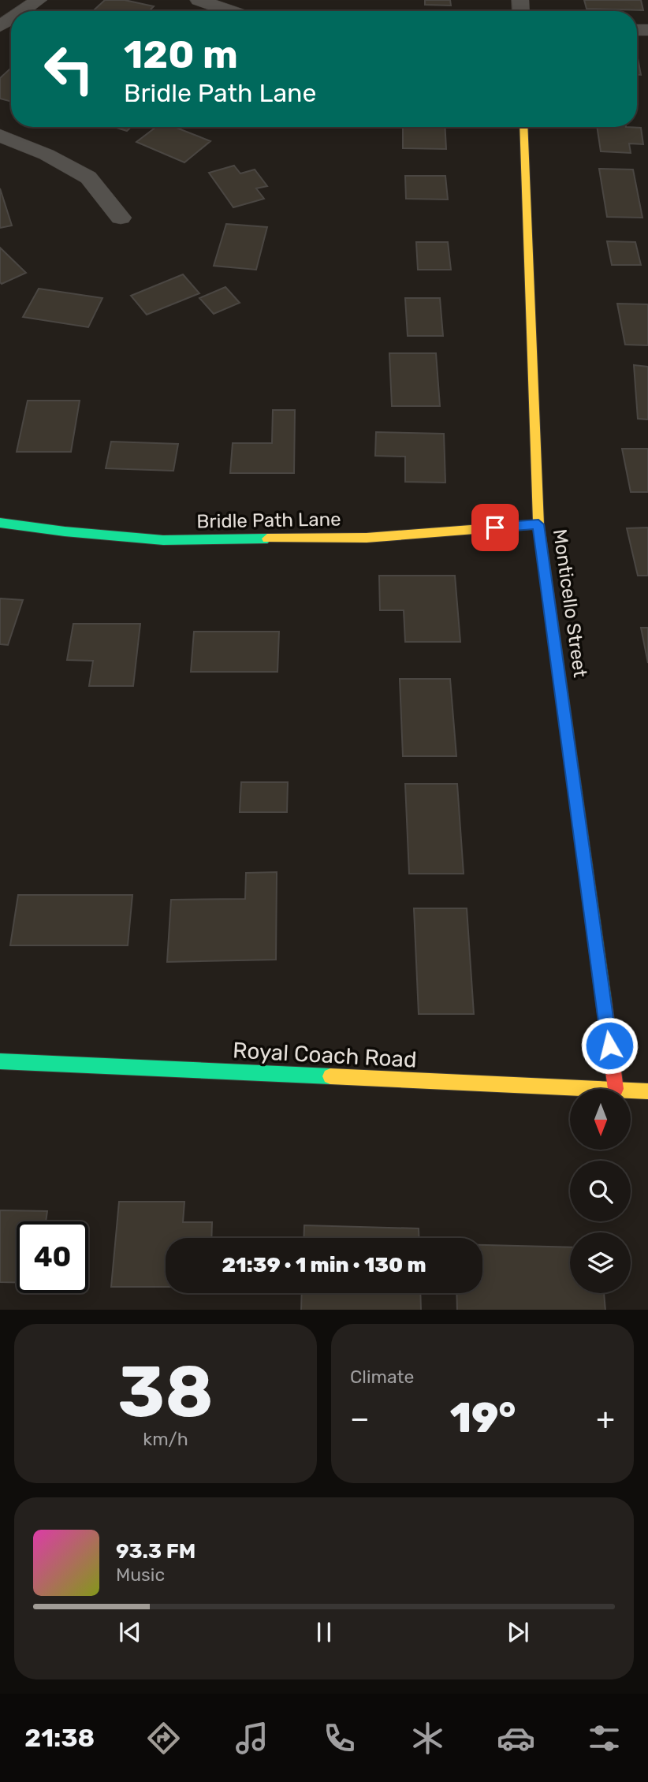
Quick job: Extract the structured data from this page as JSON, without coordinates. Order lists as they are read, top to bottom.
{
  "streets": {
    "street": ["Bridle Path Lane", "Monticello Street", "Royal Coach Road"]
  },
  "crossings": [
    ["Bridle Path Lane", "Monticello Street"],
    ["Monticello Street", "Royal Coach Road"]
  ],
  "north": "bottom",
  "page": {
    "turn": ["120 m", "Bridle Path Lane"],
    "limit": "40",
    "trip": "21:39 · 1 min · 130 m",
    "tile": [
      ["38", "km/h"],
      "Climate"
    ],
    "heat": ["−", "19°", "+"],
    "song": ["93.3 FM", "Music"],
    "tabs": "21:38"
  }
}
